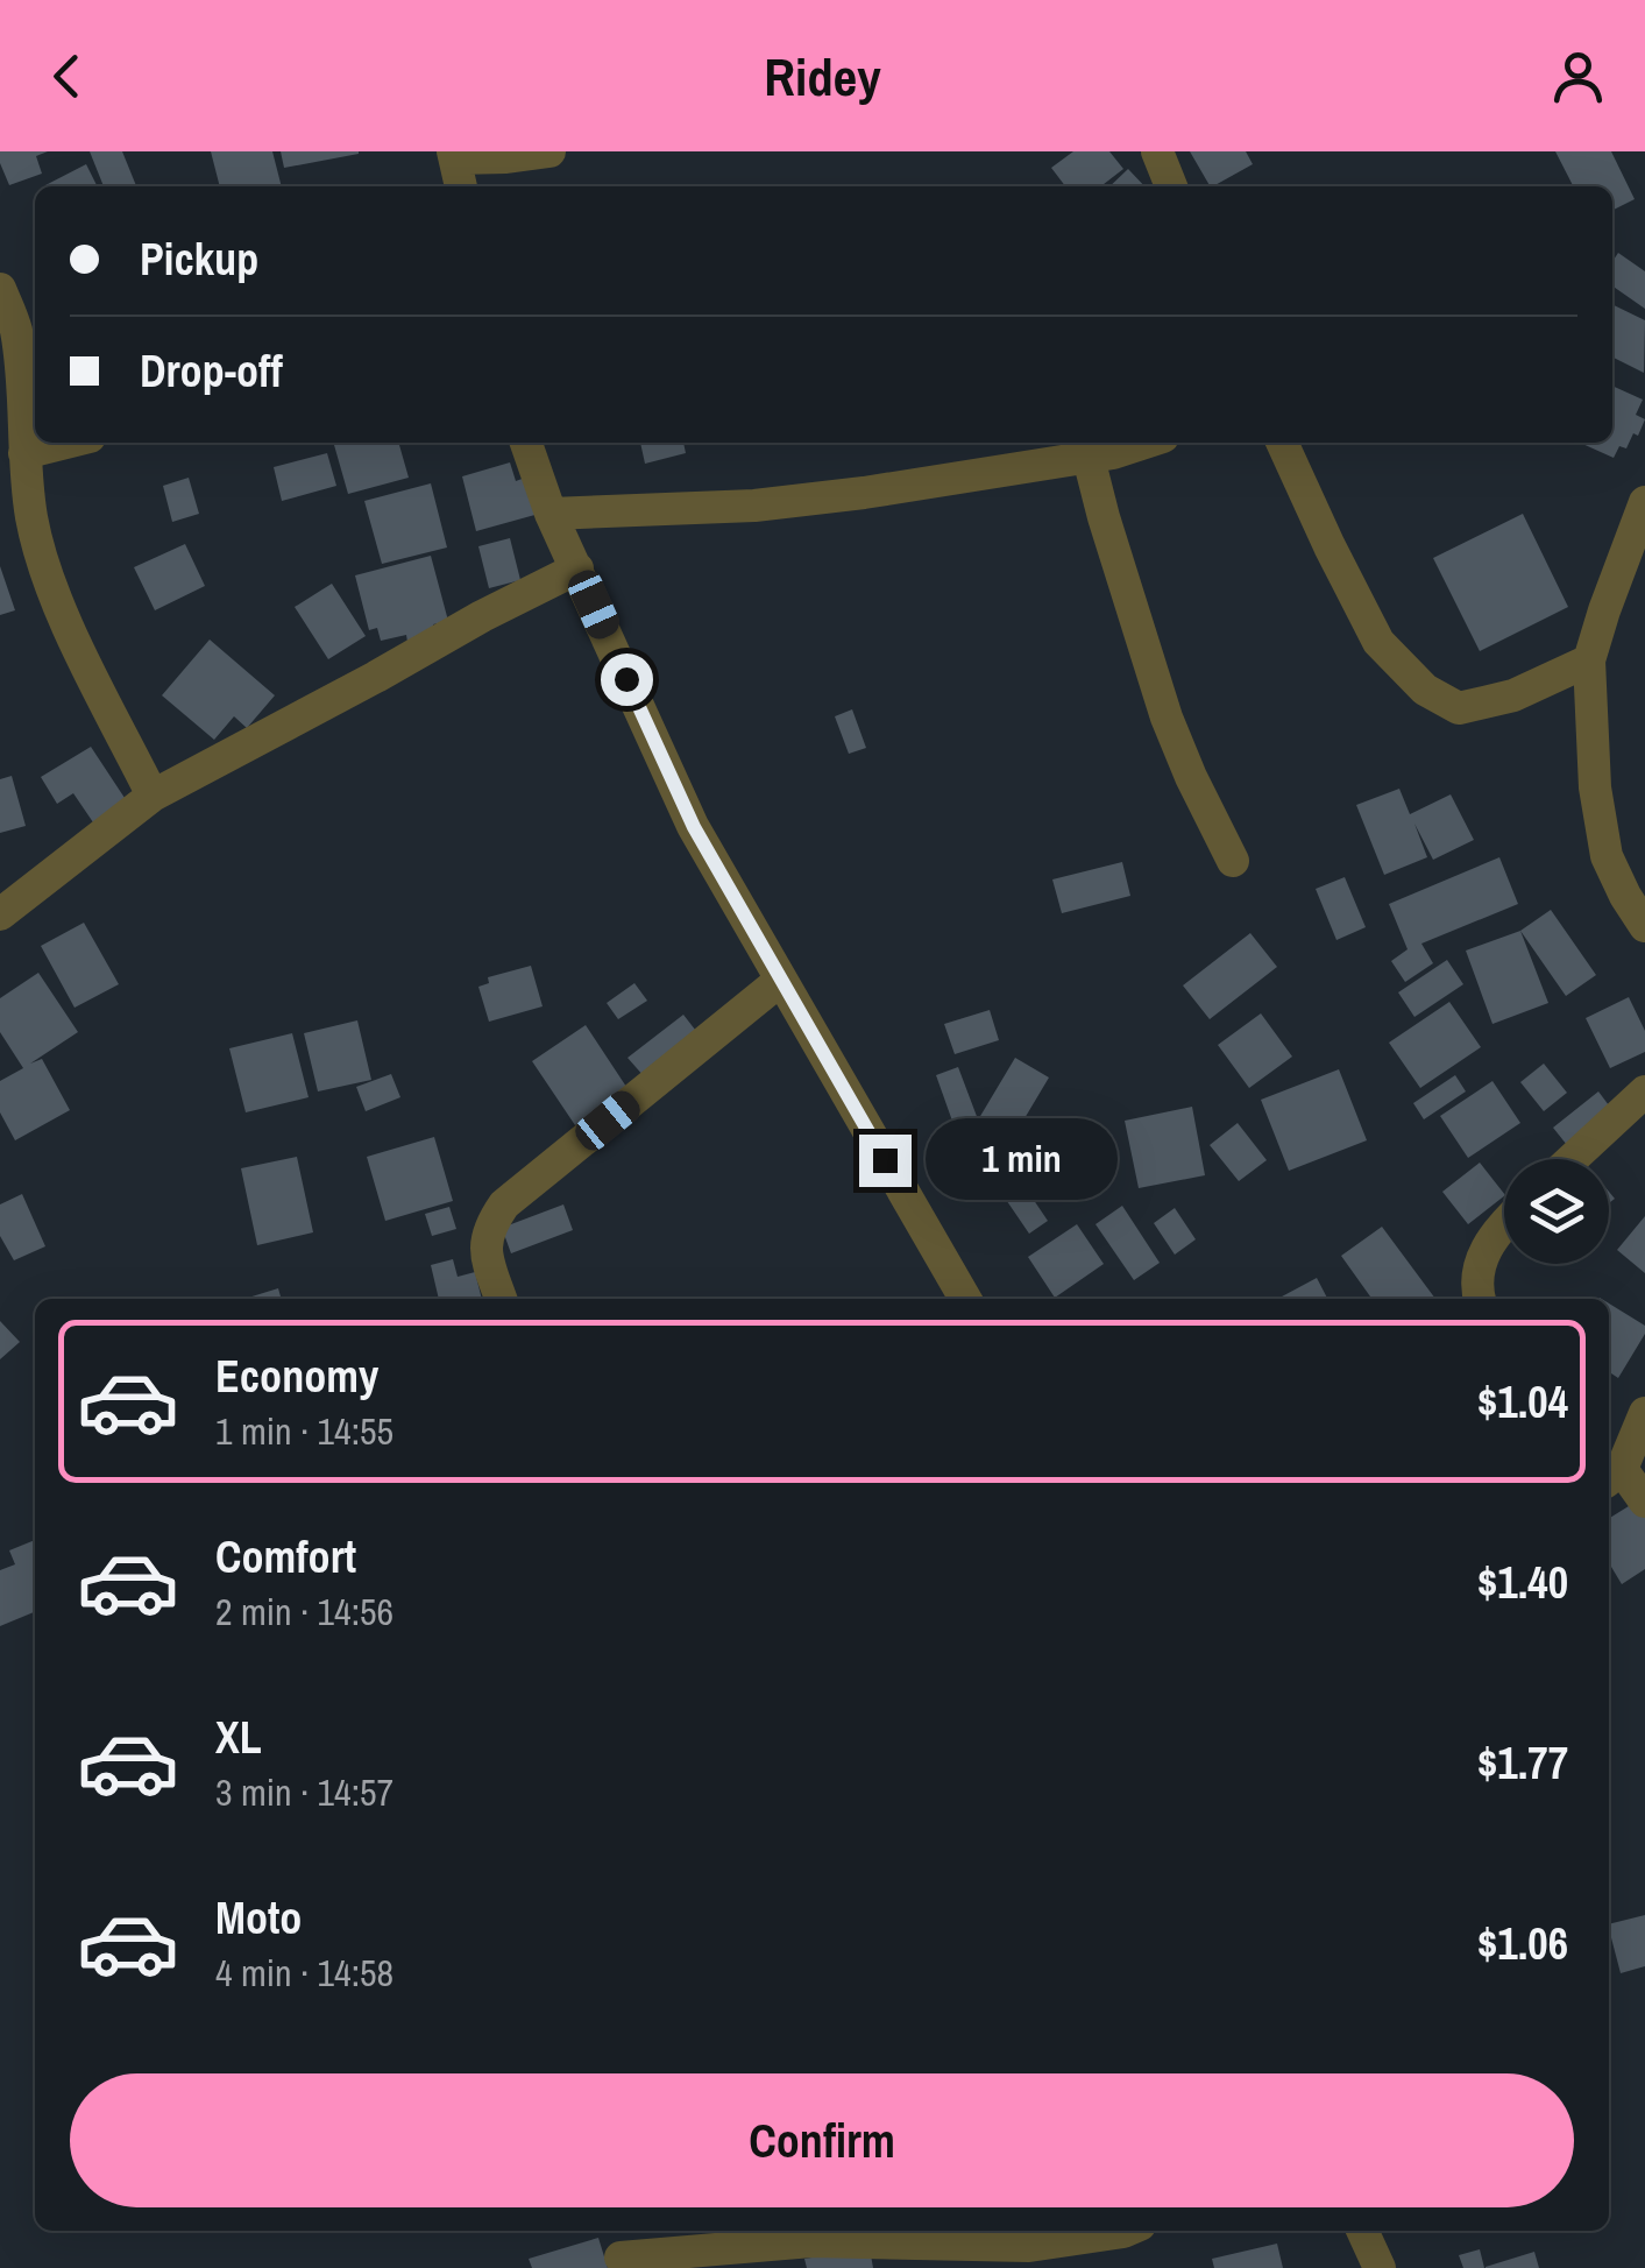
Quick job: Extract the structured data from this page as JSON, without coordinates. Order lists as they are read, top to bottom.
{
  "page": {
    "header": "Ridey",
    "banner": ["Pickup", "Drop-off"],
    "bubble": "1 min",
    "list": [
      {
        "name": "Economy",
        "note": "1 min · 14:55",
        "value": "$1.04"
      },
      {
        "name": "Comfort",
        "note": "2 min · 14:56",
        "value": "$1.40"
      },
      {
        "name": "XL",
        "note": "3 min · 14:57",
        "value": "$1.77"
      },
      {
        "name": "Moto",
        "note": "4 min · 14:58",
        "value": "$1.06"
      }
    ],
    "buttons": "Confirm"
  }
}
